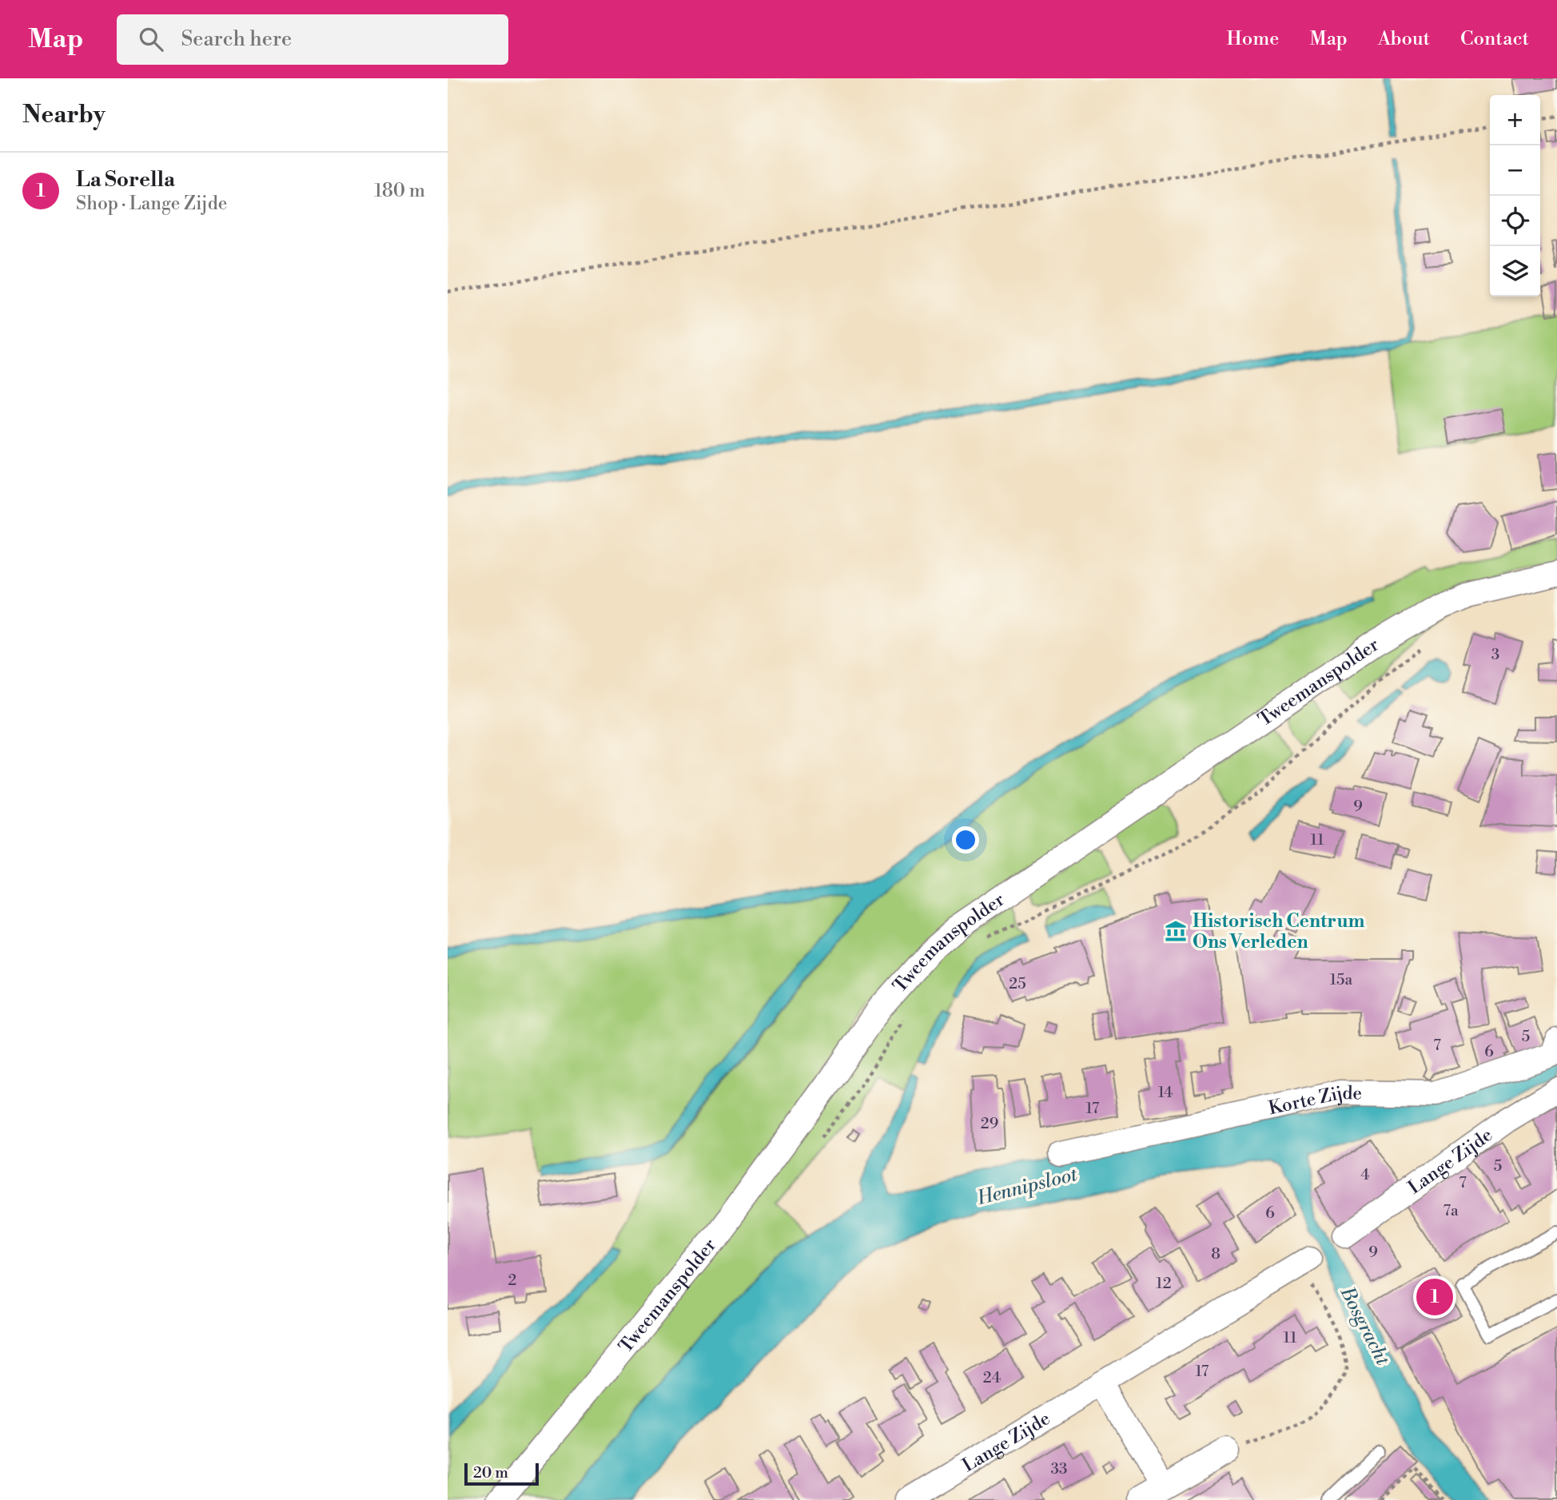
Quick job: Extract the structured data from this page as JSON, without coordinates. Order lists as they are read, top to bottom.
{
  "streets": {
    "street": ["Tweemanspolder", "Korte Zijde", "Lange Zijde"]
  },
  "water": ["Hennipsloot", "Bosgracht"],
  "places": {
    "museum": ["Historisch Centrum Ons Verleden"]
  },
  "house_numbers": [
    "3",
    "9",
    "11",
    "15a",
    "25",
    "5",
    "7",
    "6",
    "14",
    "17",
    "29",
    "5",
    "4",
    "7",
    "7a",
    "6",
    "9",
    "8",
    "2",
    "12",
    "11",
    "17",
    "24",
    "33"
  ],
  "scale_bar": "20 m",
  "page": {
    "header": "Map",
    "search": "Search here",
    "nav": [
      "Home",
      "Map",
      "About",
      "Contact"
    ],
    "heading": "Nearby",
    "map_buttons": ["+", "−"],
    "list": [
      {
        "mark": "1",
        "name": "La Sorella",
        "note": "Shop · Lange Zijde",
        "value": "180 m"
      }
    ],
    "pins": "1",
    "scale": "20 m"
  }
}
